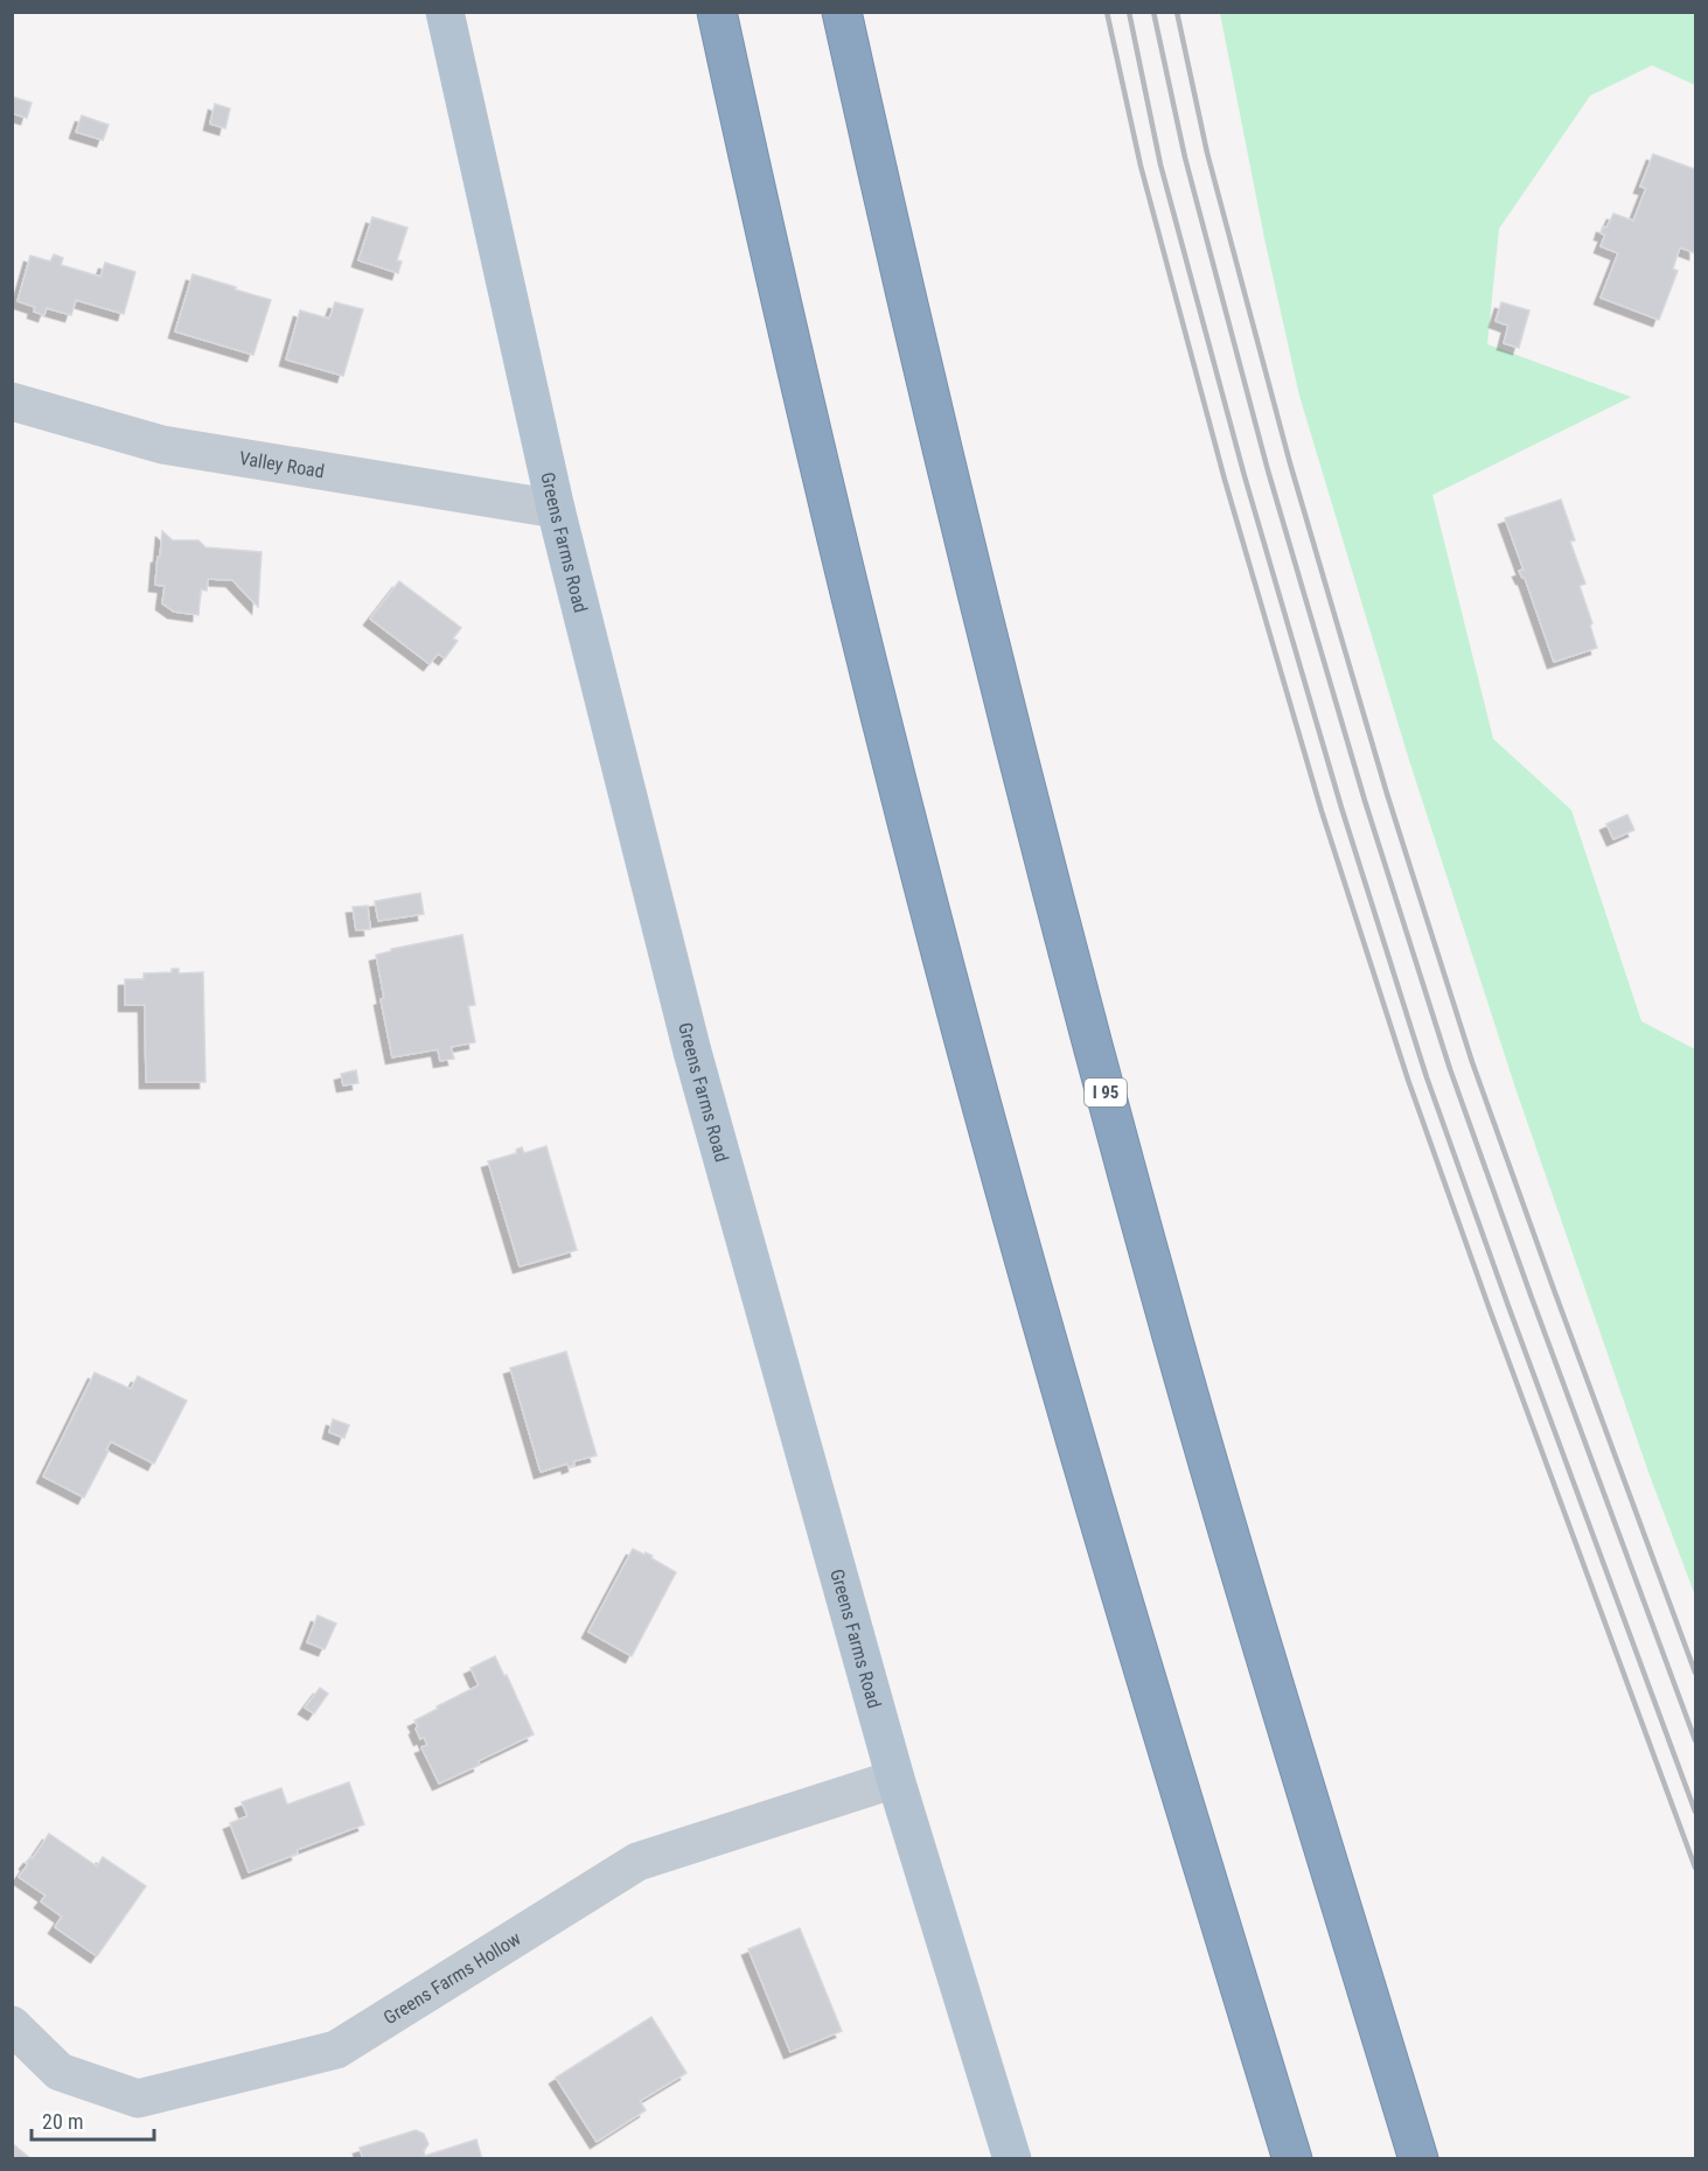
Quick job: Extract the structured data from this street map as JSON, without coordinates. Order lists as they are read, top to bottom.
{
  "streets": {
    "highway": ["I 95"],
    "main road": ["Greens Farms Road"],
    "street": ["Valley Road", "Greens Farms Hollow"]
  },
  "crossings": [
    ["Valley Road", "Greens Farms Road"],
    ["Greens Farms Road", "Greens Farms Hollow"]
  ],
  "scale_bar": "20 m"
}
